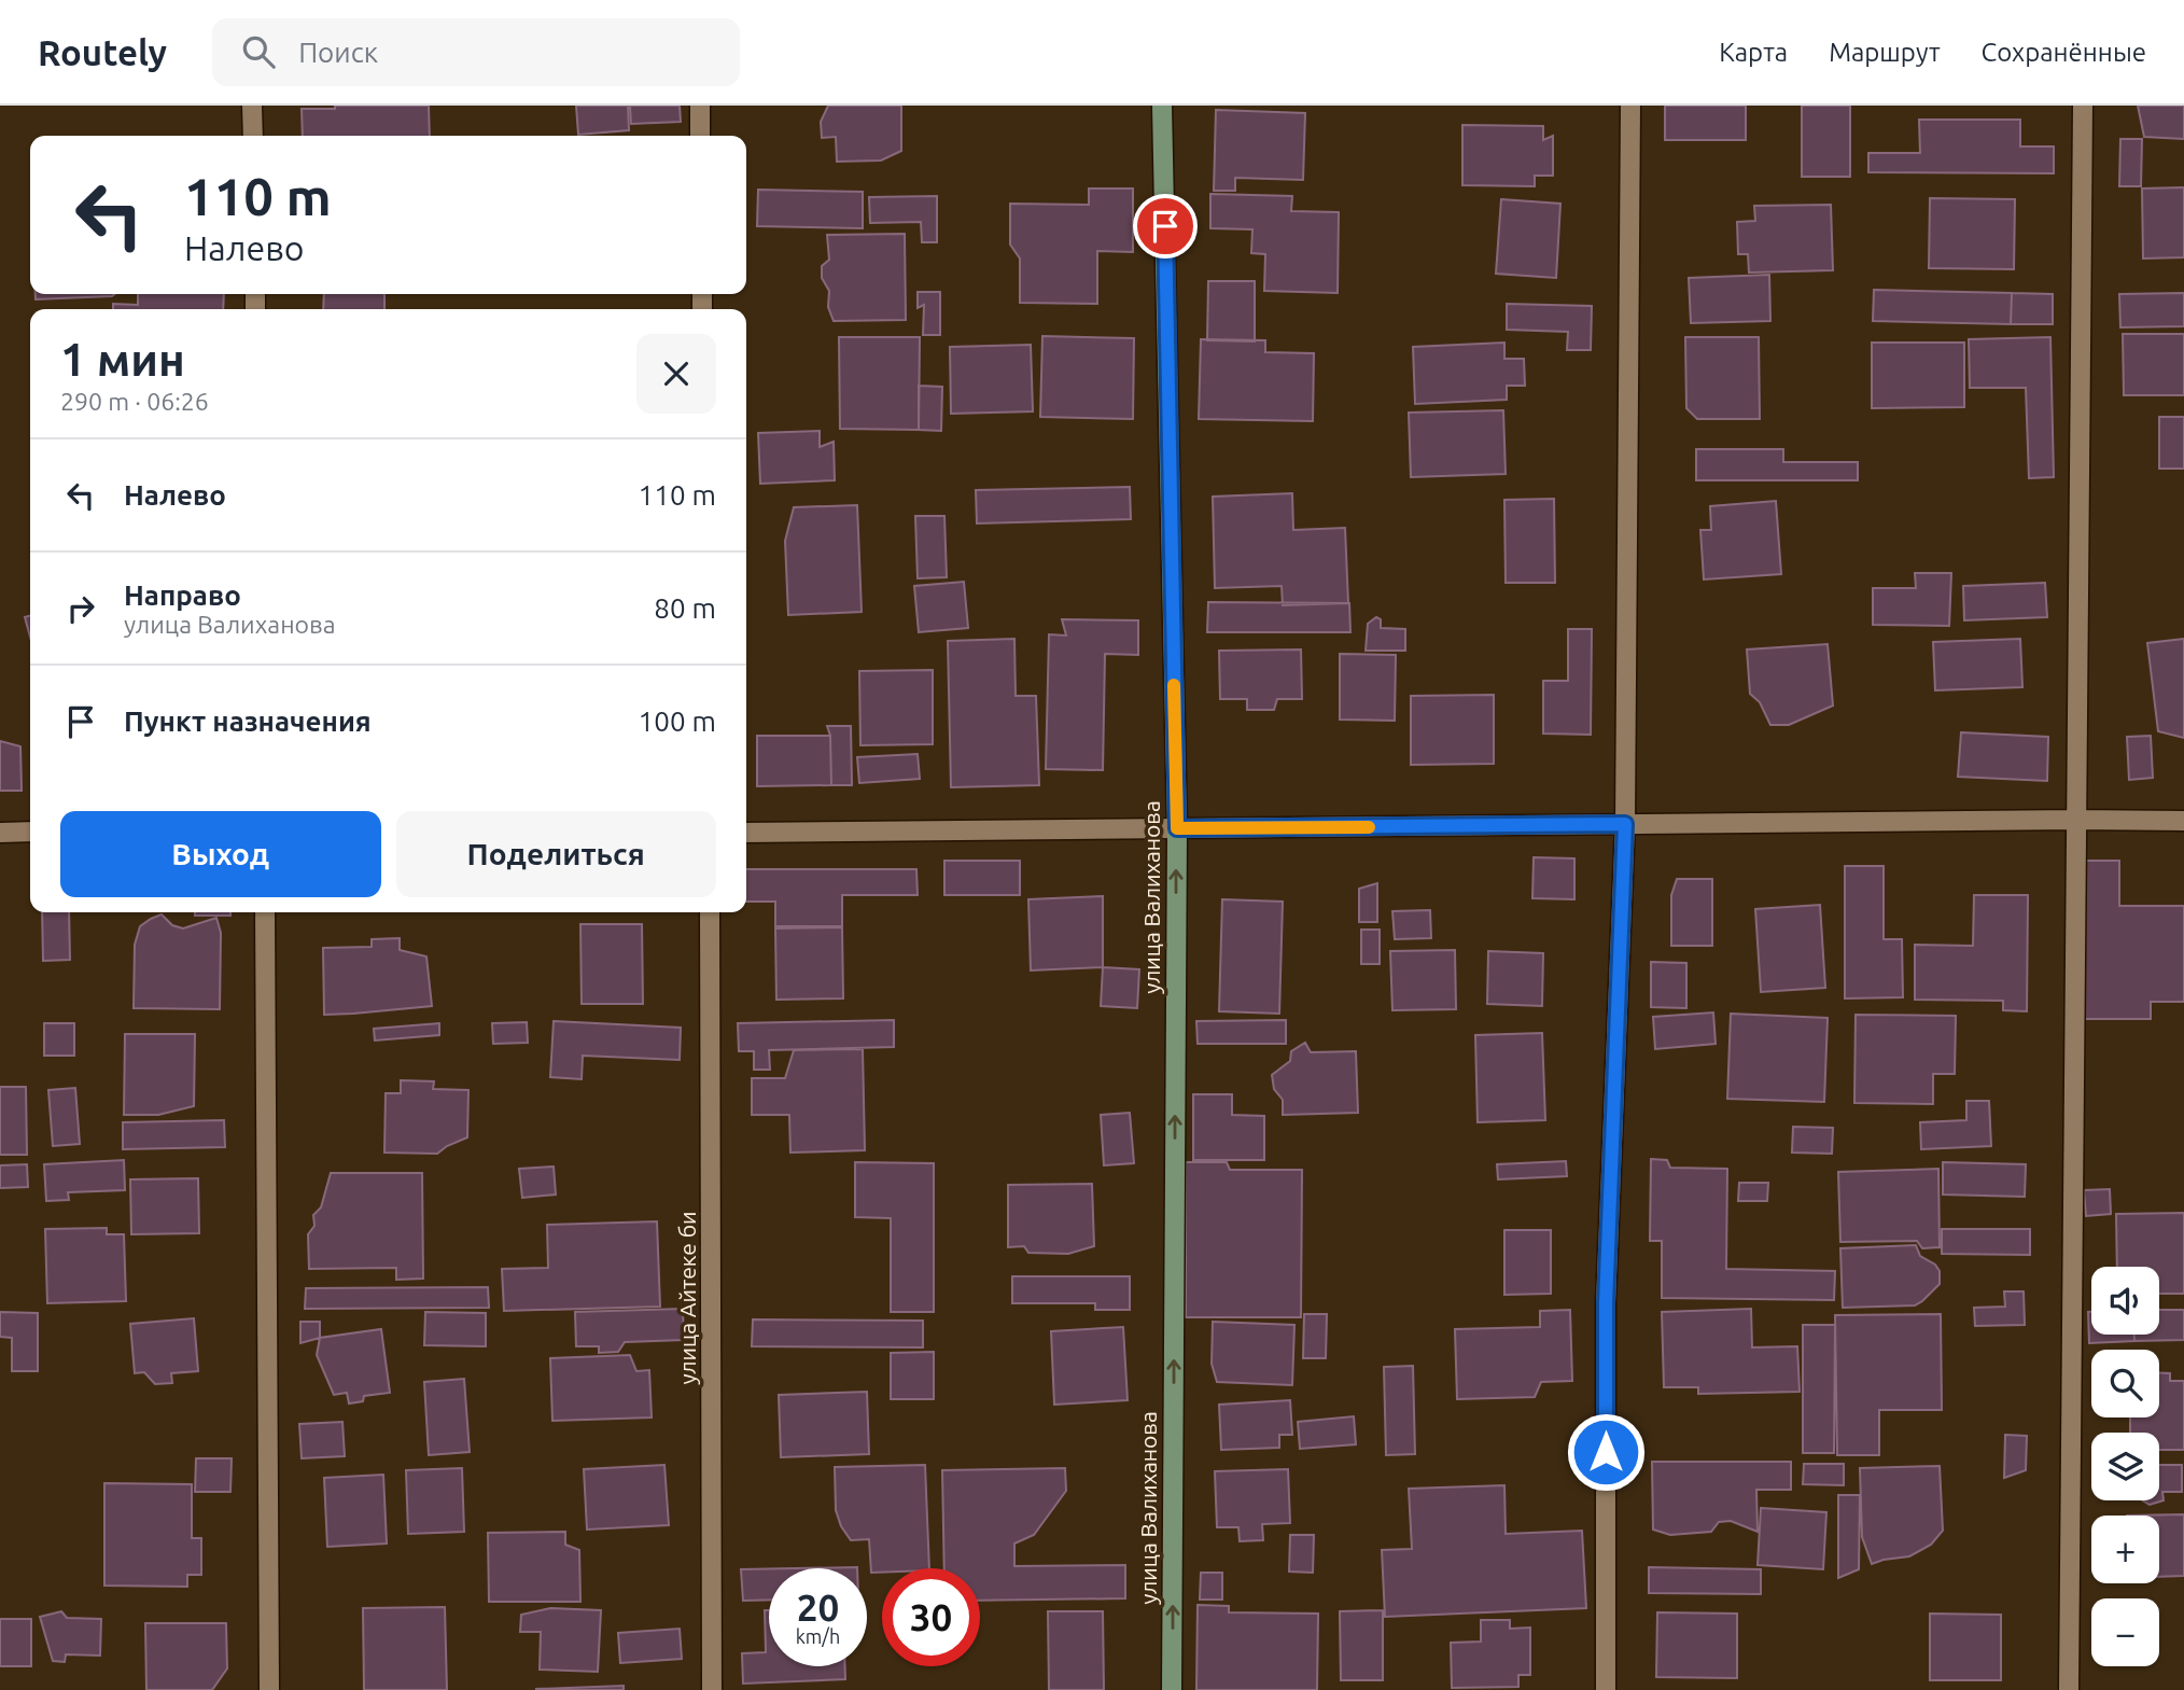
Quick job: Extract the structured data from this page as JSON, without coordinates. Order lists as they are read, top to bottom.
{
  "streets": {
    "street": ["улица Валиханова", "улица Айтеке би"]
  },
  "one_way": ["улица Валиханова"],
  "page": {
    "header": "Routely",
    "search": "Поиск",
    "nav": ["Карта", "Маршрут", "Сохранённые"],
    "turn": ["110 m", "Налево"],
    "heading": ["1 мин", "290 m · 06:26"],
    "list": [
      {
        "name": "Налево",
        "value": "110 m"
      },
      {
        "name": "Направо",
        "note": "улица Валиханова",
        "value": "80 m"
      },
      {
        "name": "Пункт назначения",
        "value": "100 m"
      }
    ],
    "buttons": ["Выход", "Поделиться"],
    "map_buttons": ["+", "−"],
    "speed": "20 km/h",
    "limit": "30"
  }
}
